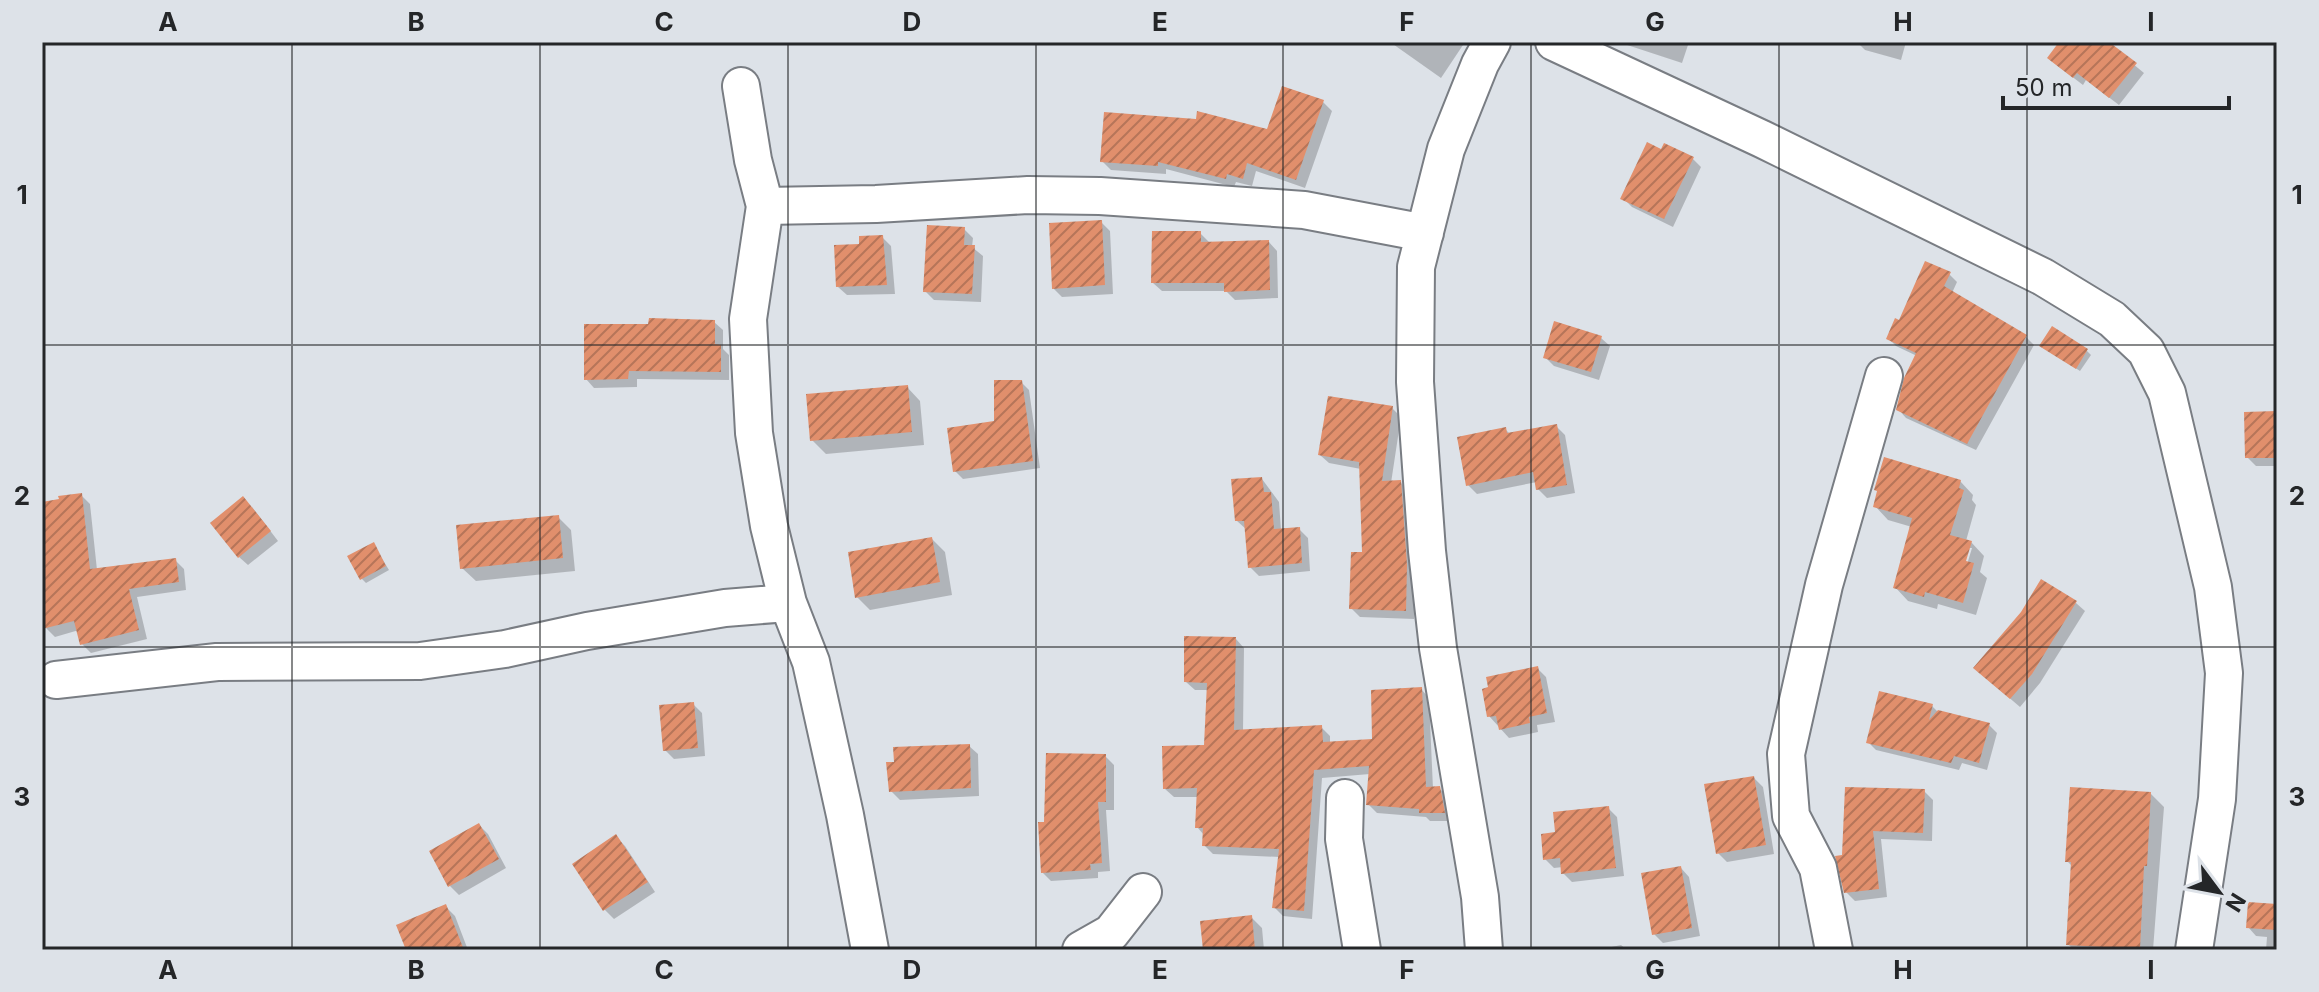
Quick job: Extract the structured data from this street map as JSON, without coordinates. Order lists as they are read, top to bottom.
{
  "scale_bar": "50 m",
  "north": "bottom right",
  "grid": {
    "columns": [
      "A",
      "B",
      "C",
      "D",
      "E",
      "F",
      "G",
      "H",
      "I"
    ],
    "rows": ["1", "2", "3"]
  }
}
